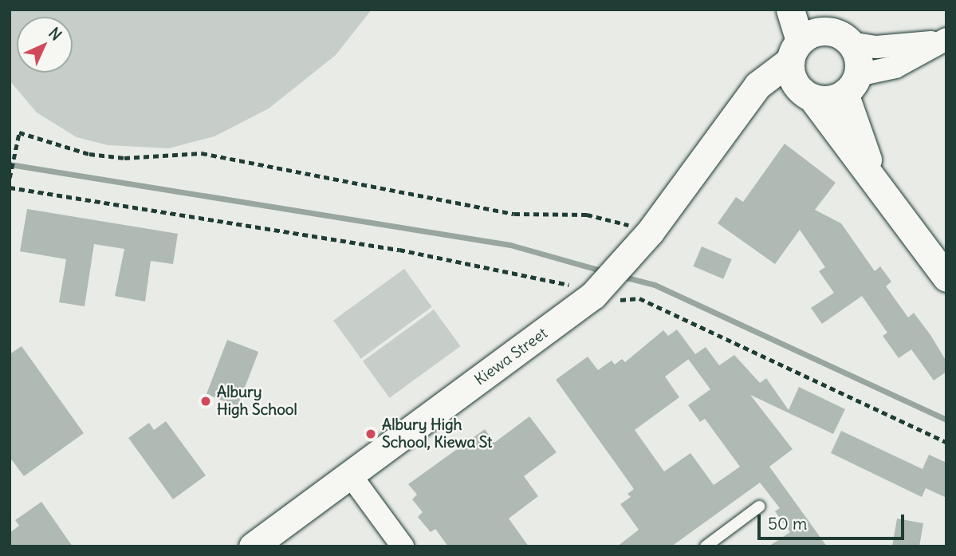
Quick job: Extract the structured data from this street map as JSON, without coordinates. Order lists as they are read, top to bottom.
{
  "streets": {
    "street": ["Kiewa Street"]
  },
  "places": ["Albury High School", "Albury High School, Kiewa St"],
  "scale_bar": "50 m",
  "north": "top right"
}
